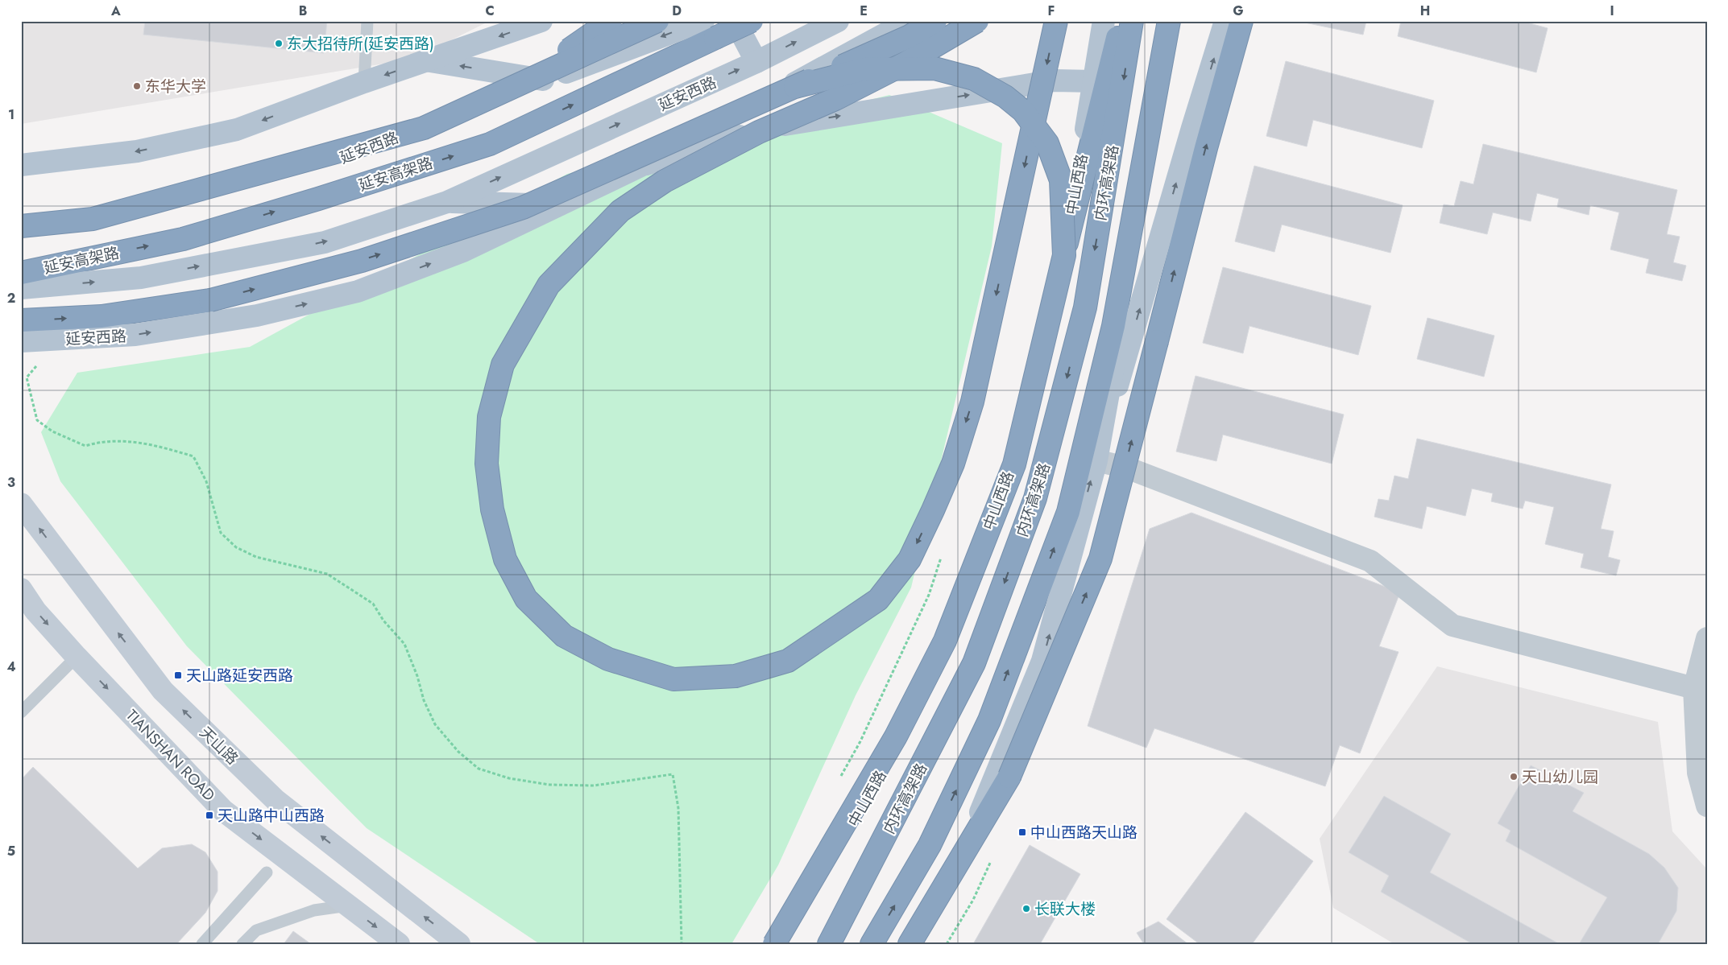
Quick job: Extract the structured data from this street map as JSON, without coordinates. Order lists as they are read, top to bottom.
{
  "streets": {
    "highway": ["延安高架路", "内环高架路"],
    "main road": [
      "延安西路",
      "中山西路",
      "天山路",
      "TIANSHAN ROAD"
    ]
  },
  "one_way": ["天山路", "TIANSHAN ROAD"],
  "places": {
    "other": [
      "东大招待所(延安西路)",
      "东华大学",
      "天山幼儿园",
      "长联大楼"
    ],
    "transit": ["天山路延安西路", "天山路中山西路", "中山西路天山路"]
  },
  "grid": {
    "columns": [
      "A",
      "B",
      "C",
      "D",
      "E",
      "F",
      "G",
      "H",
      "I"
    ],
    "rows": [
      "1",
      "2",
      "3",
      "4",
      "5"
    ]
  }
}
